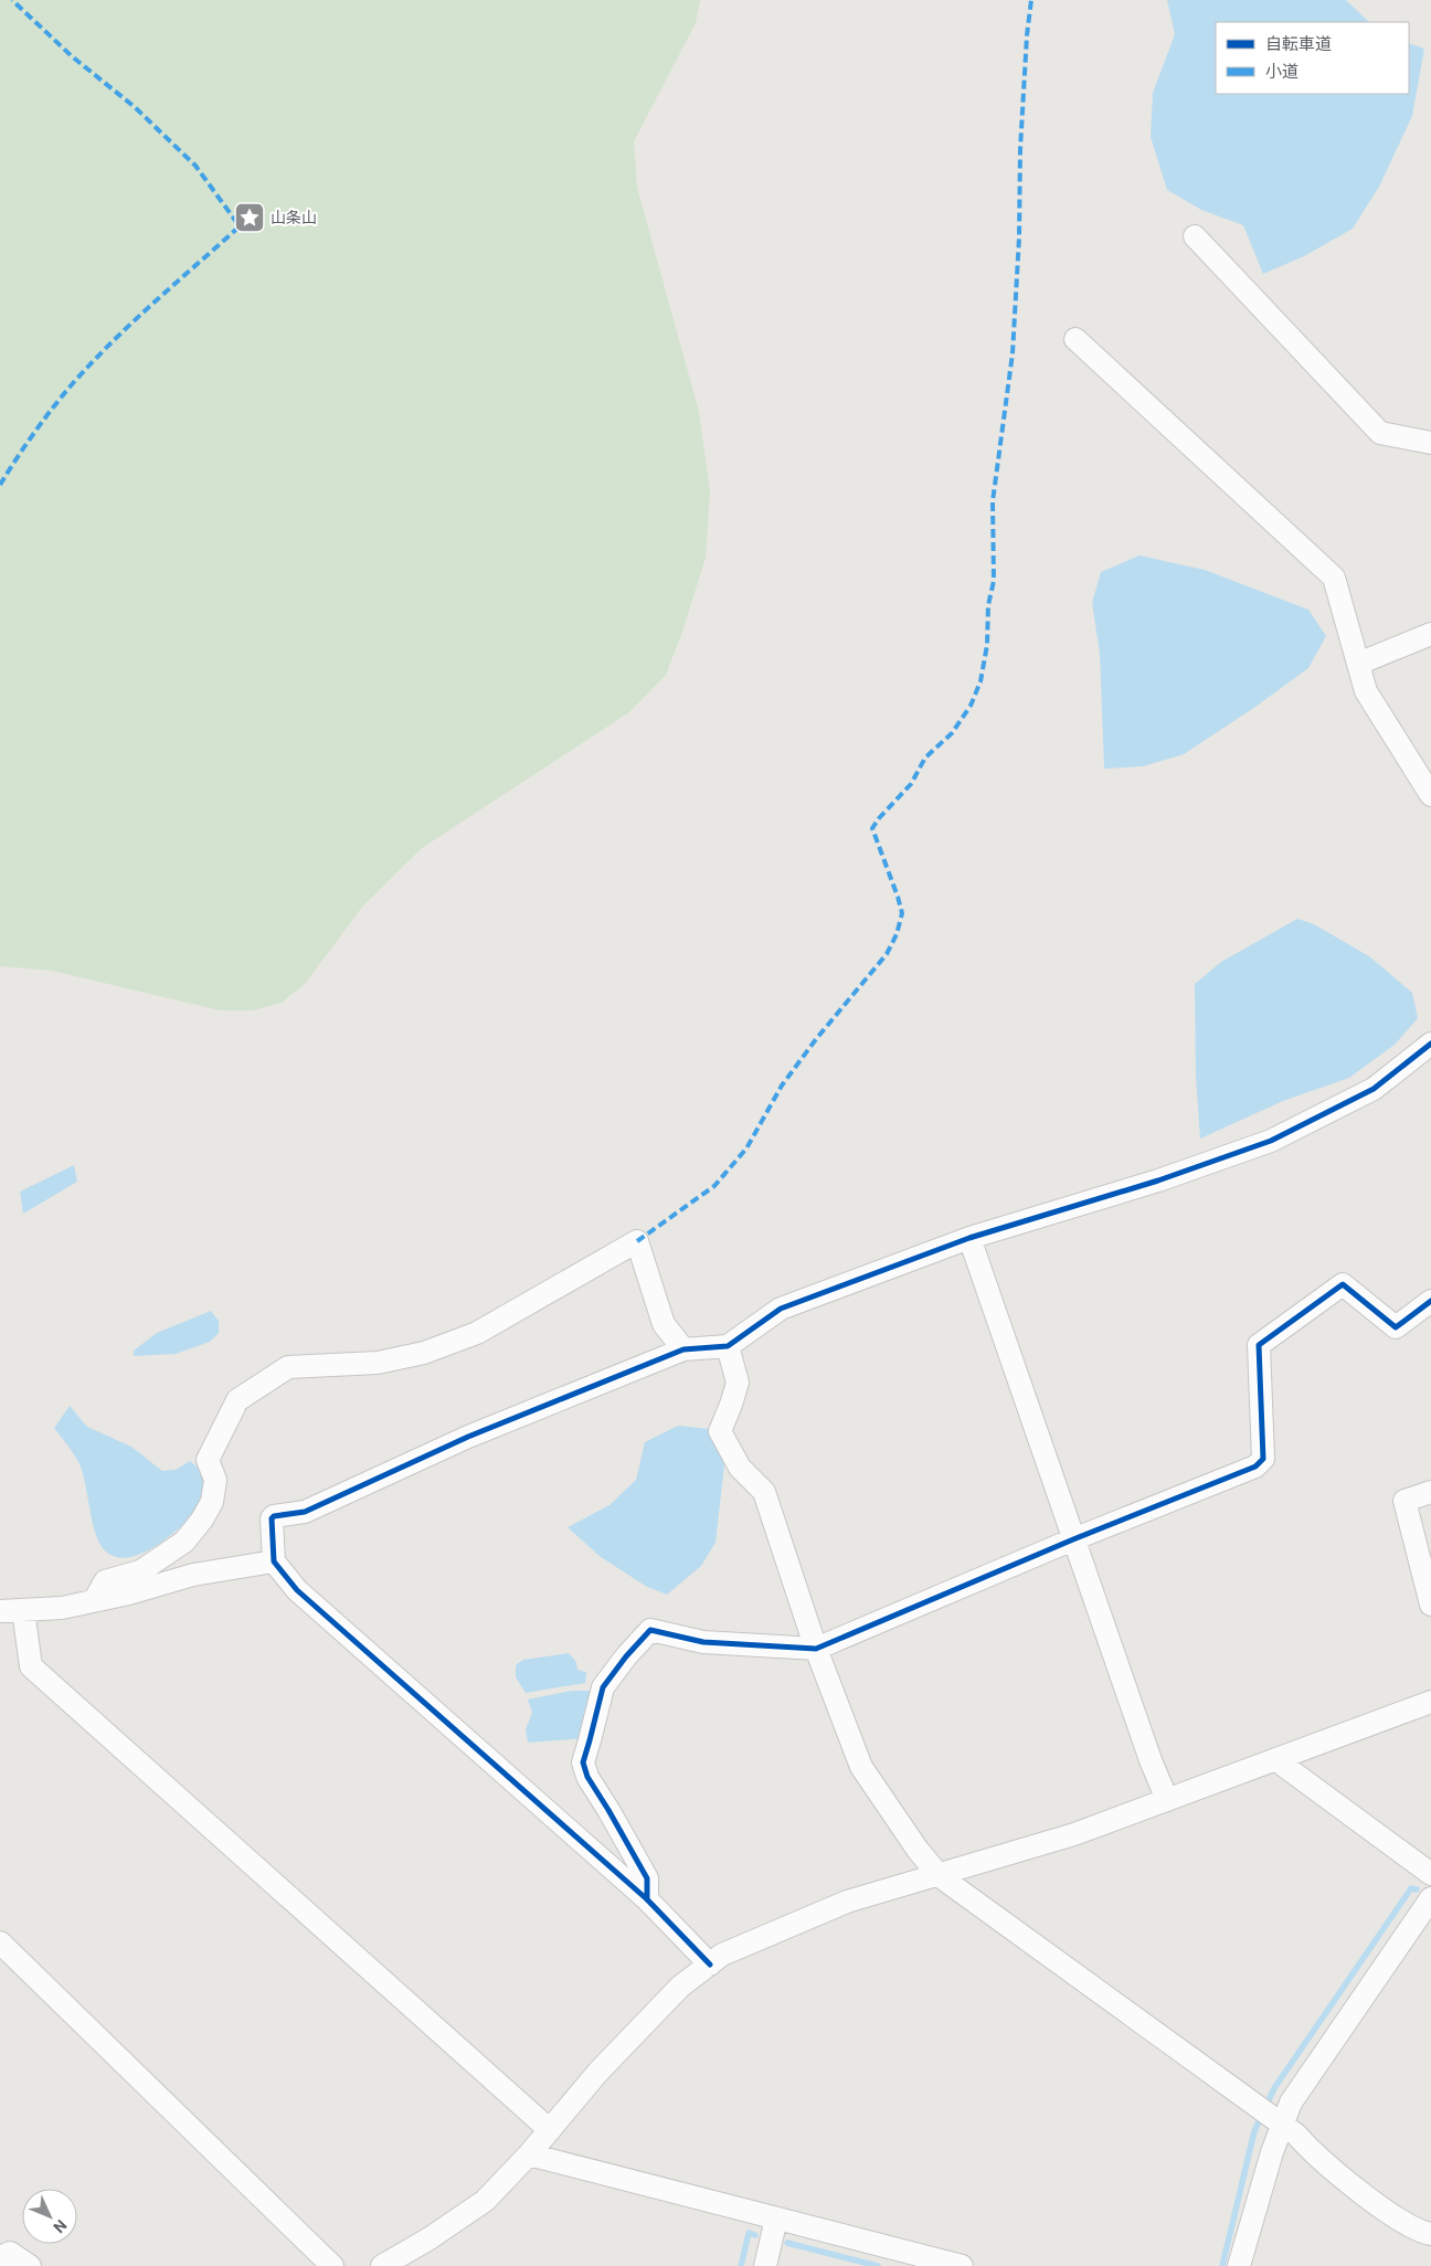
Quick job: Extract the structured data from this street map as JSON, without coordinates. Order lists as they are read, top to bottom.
{
  "places": {
    "place": ["山条山"]
  },
  "legend": ["自転車道", "小道"],
  "north": "bottom right"
}
